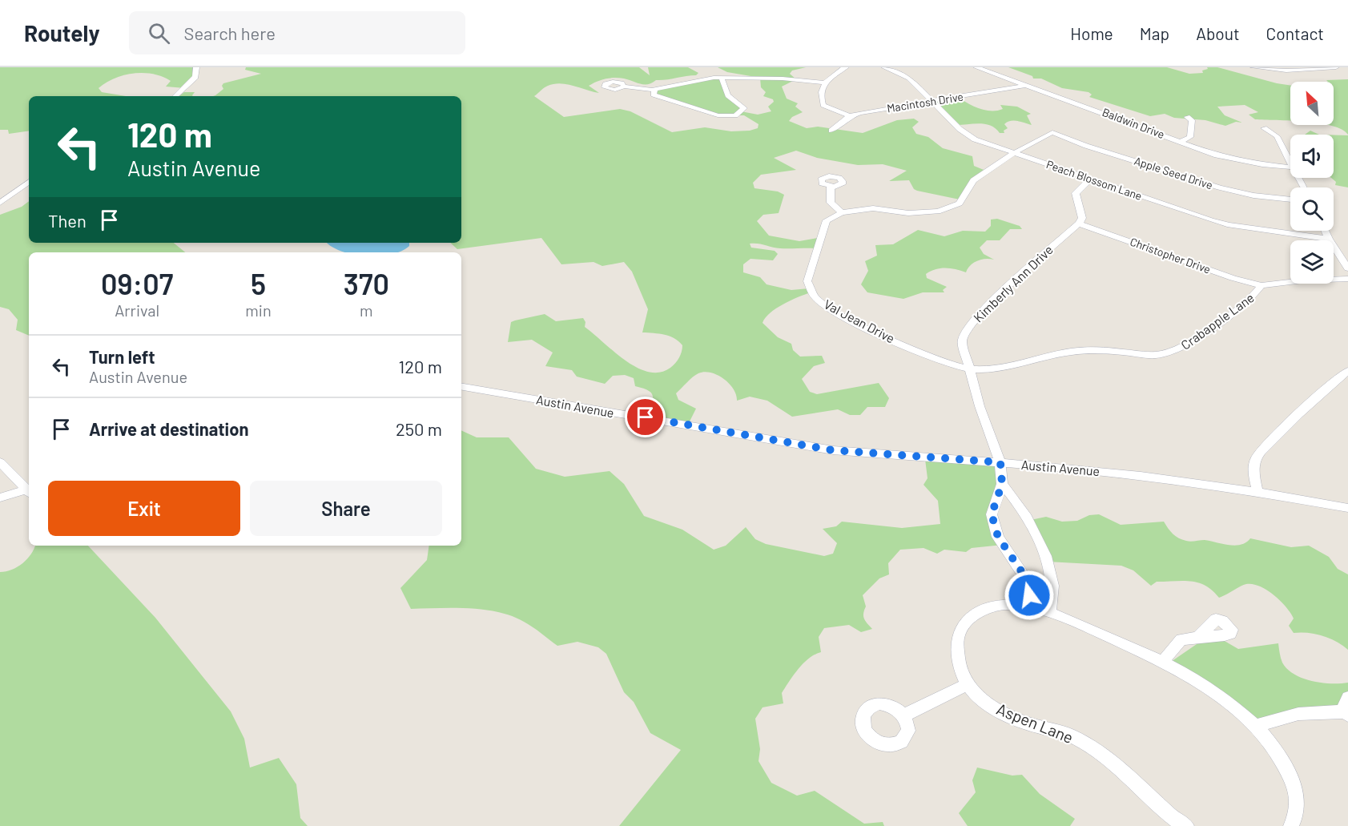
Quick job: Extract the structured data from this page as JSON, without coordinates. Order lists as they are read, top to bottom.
{
  "streets": {
    "street": [
      "Macintosh Drive",
      "Baldwin Drive",
      "Apple Seed Drive",
      "Peach Blossom Lane",
      "Christopher Drive",
      "Kimberly Ann Drive",
      "Val Jean Drive",
      "Crabapple Lane",
      "Austin Avenue",
      "Aspen Lane"
    ]
  },
  "crossings": [
    ["Macintosh Drive", "Baldwin Drive"],
    ["Macintosh Drive", "Peach Blossom Lane"],
    ["Apple Seed Drive", "Peach Blossom Lane"],
    ["Christopher Drive", "Kimberly Ann Drive"],
    ["Christopher Drive", "Crabapple Lane"],
    ["Kimberly Ann Drive", "Val Jean Drive"],
    ["Kimberly Ann Drive", "Crabapple Lane"],
    ["Kimberly Ann Drive", "Austin Avenue"],
    ["Val Jean Drive", "Crabapple Lane"]
  ],
  "north": "top left",
  "page": {
    "header": "Routely",
    "search": "Search here",
    "nav": [
      "Home",
      "Map",
      "About",
      "Contact"
    ],
    "turn": ["120 m", "Austin Avenue"],
    "then": "Then",
    "eta": [
      "09:07",
      "Arrival",
      "5",
      "min",
      "370",
      "m"
    ],
    "list": [
      {
        "name": "Turn left",
        "note": "Austin Avenue",
        "value": "120 m"
      },
      {
        "name": "Arrive at destination",
        "value": "250 m"
      }
    ],
    "buttons": ["Exit", "Share"]
  }
}
